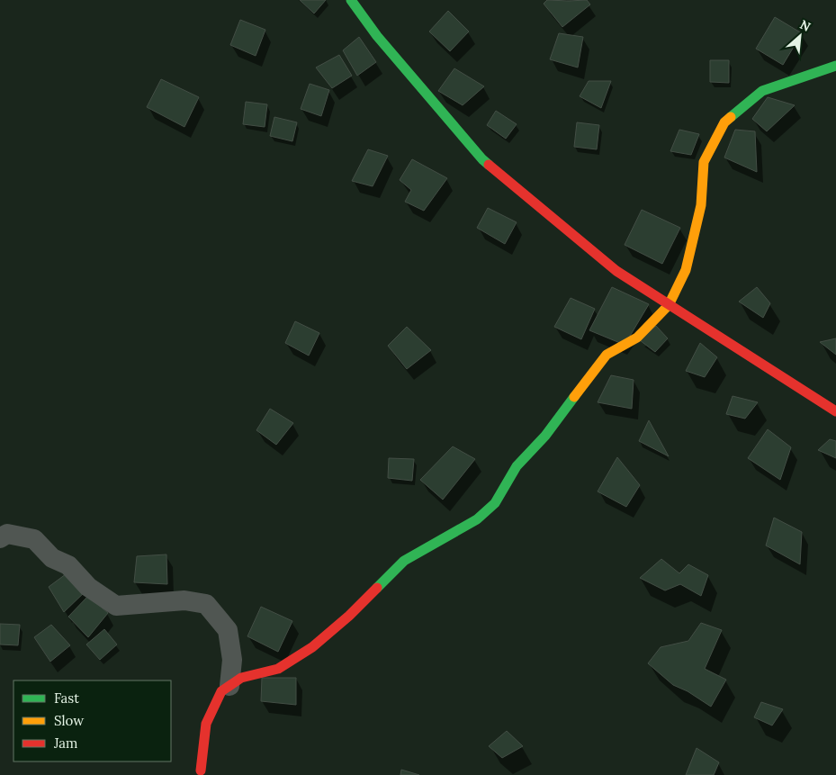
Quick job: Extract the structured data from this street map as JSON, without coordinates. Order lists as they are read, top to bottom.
{
  "legend": ["Fast", "Slow", "Jam"],
  "north": "top right"
}
